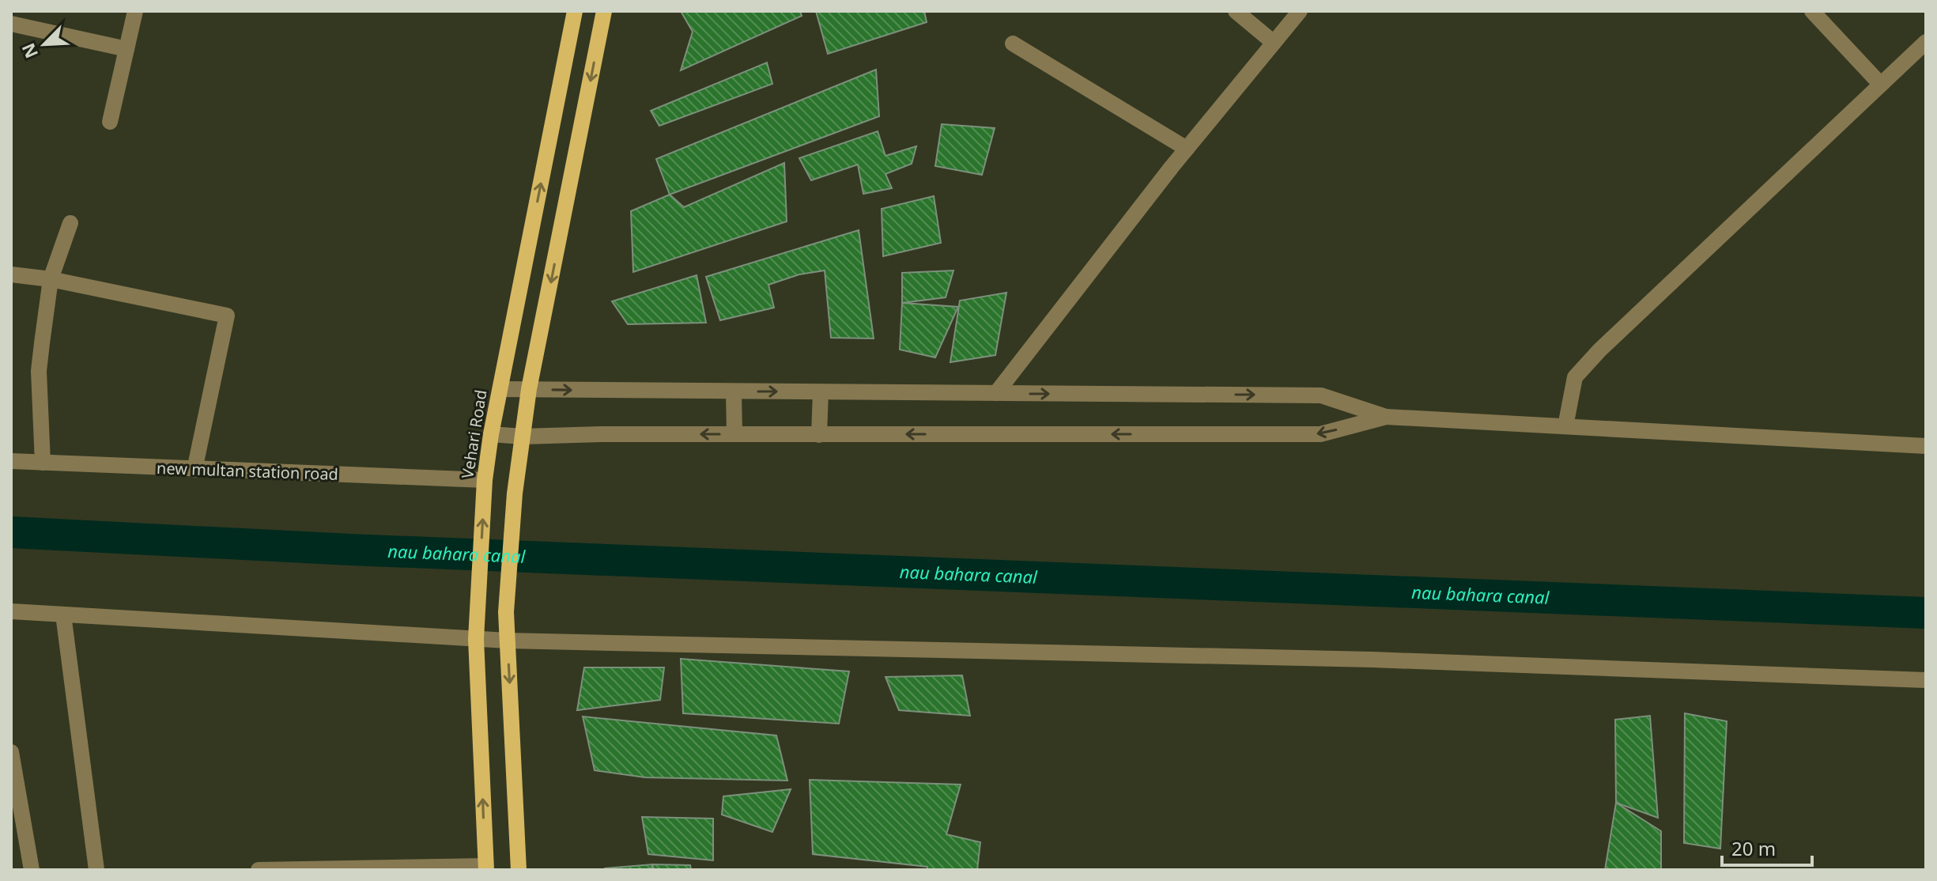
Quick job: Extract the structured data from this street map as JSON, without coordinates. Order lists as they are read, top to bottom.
{
  "streets": {
    "main road": ["Vehari Road"],
    "street": ["new multan station road"]
  },
  "crossings": [
    ["Vehari Road", "new multan station road"]
  ],
  "water": ["nau bahara canal"],
  "scale_bar": "20 m",
  "north": "bottom left"
}
